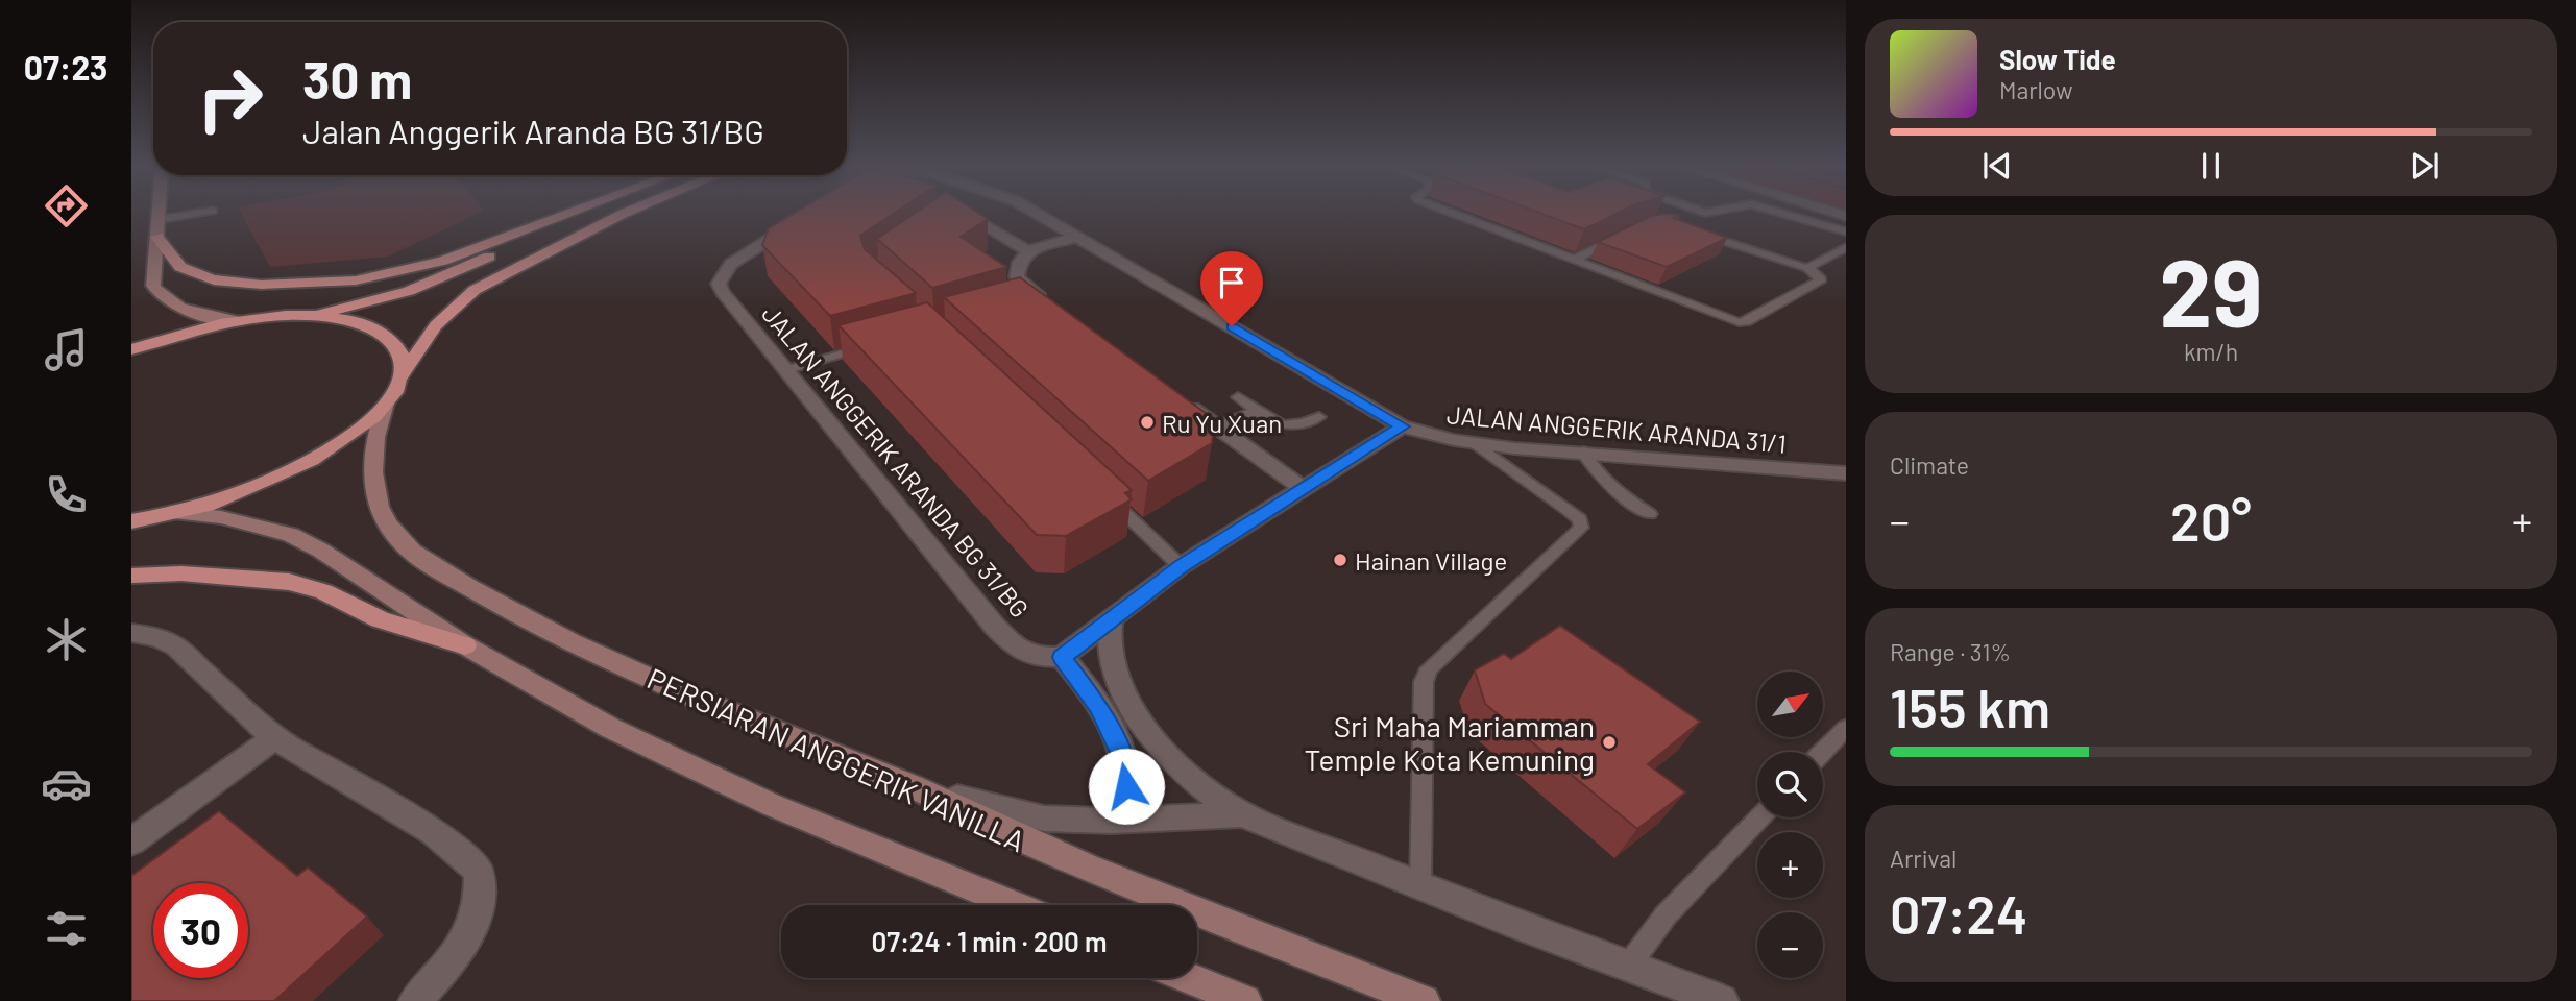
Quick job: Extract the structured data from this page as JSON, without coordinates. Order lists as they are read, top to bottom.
{
  "streets": {
    "main road": ["PERSIARAN ANGGERIK VANILLA"],
    "street": ["JALAN ANGGERIK ARANDA 31/1", "JALAN ANGGERIK ARANDA BG 31/BG"]
  },
  "places": ["Ru Yu Xuan", "Hainan Village", "Sri Maha Mariamman Temple Kota Kemuning"],
  "north": "top right",
  "page": {
    "tabs": "07:23",
    "turn": ["30 m", "Jalan Anggerik Aranda BG 31/BG"],
    "song": ["Slow Tide", "Marlow"],
    "tile": [
      ["29", "km/h"],
      "Climate",
      ["Range · 31%", "155 km"],
      ["Arrival", "07:24"]
    ],
    "heat": ["−", "20°", "+"],
    "map_buttons": ["+", "−"],
    "limit": "30",
    "trip": "07:24 · 1 min · 200 m"
  }
}
